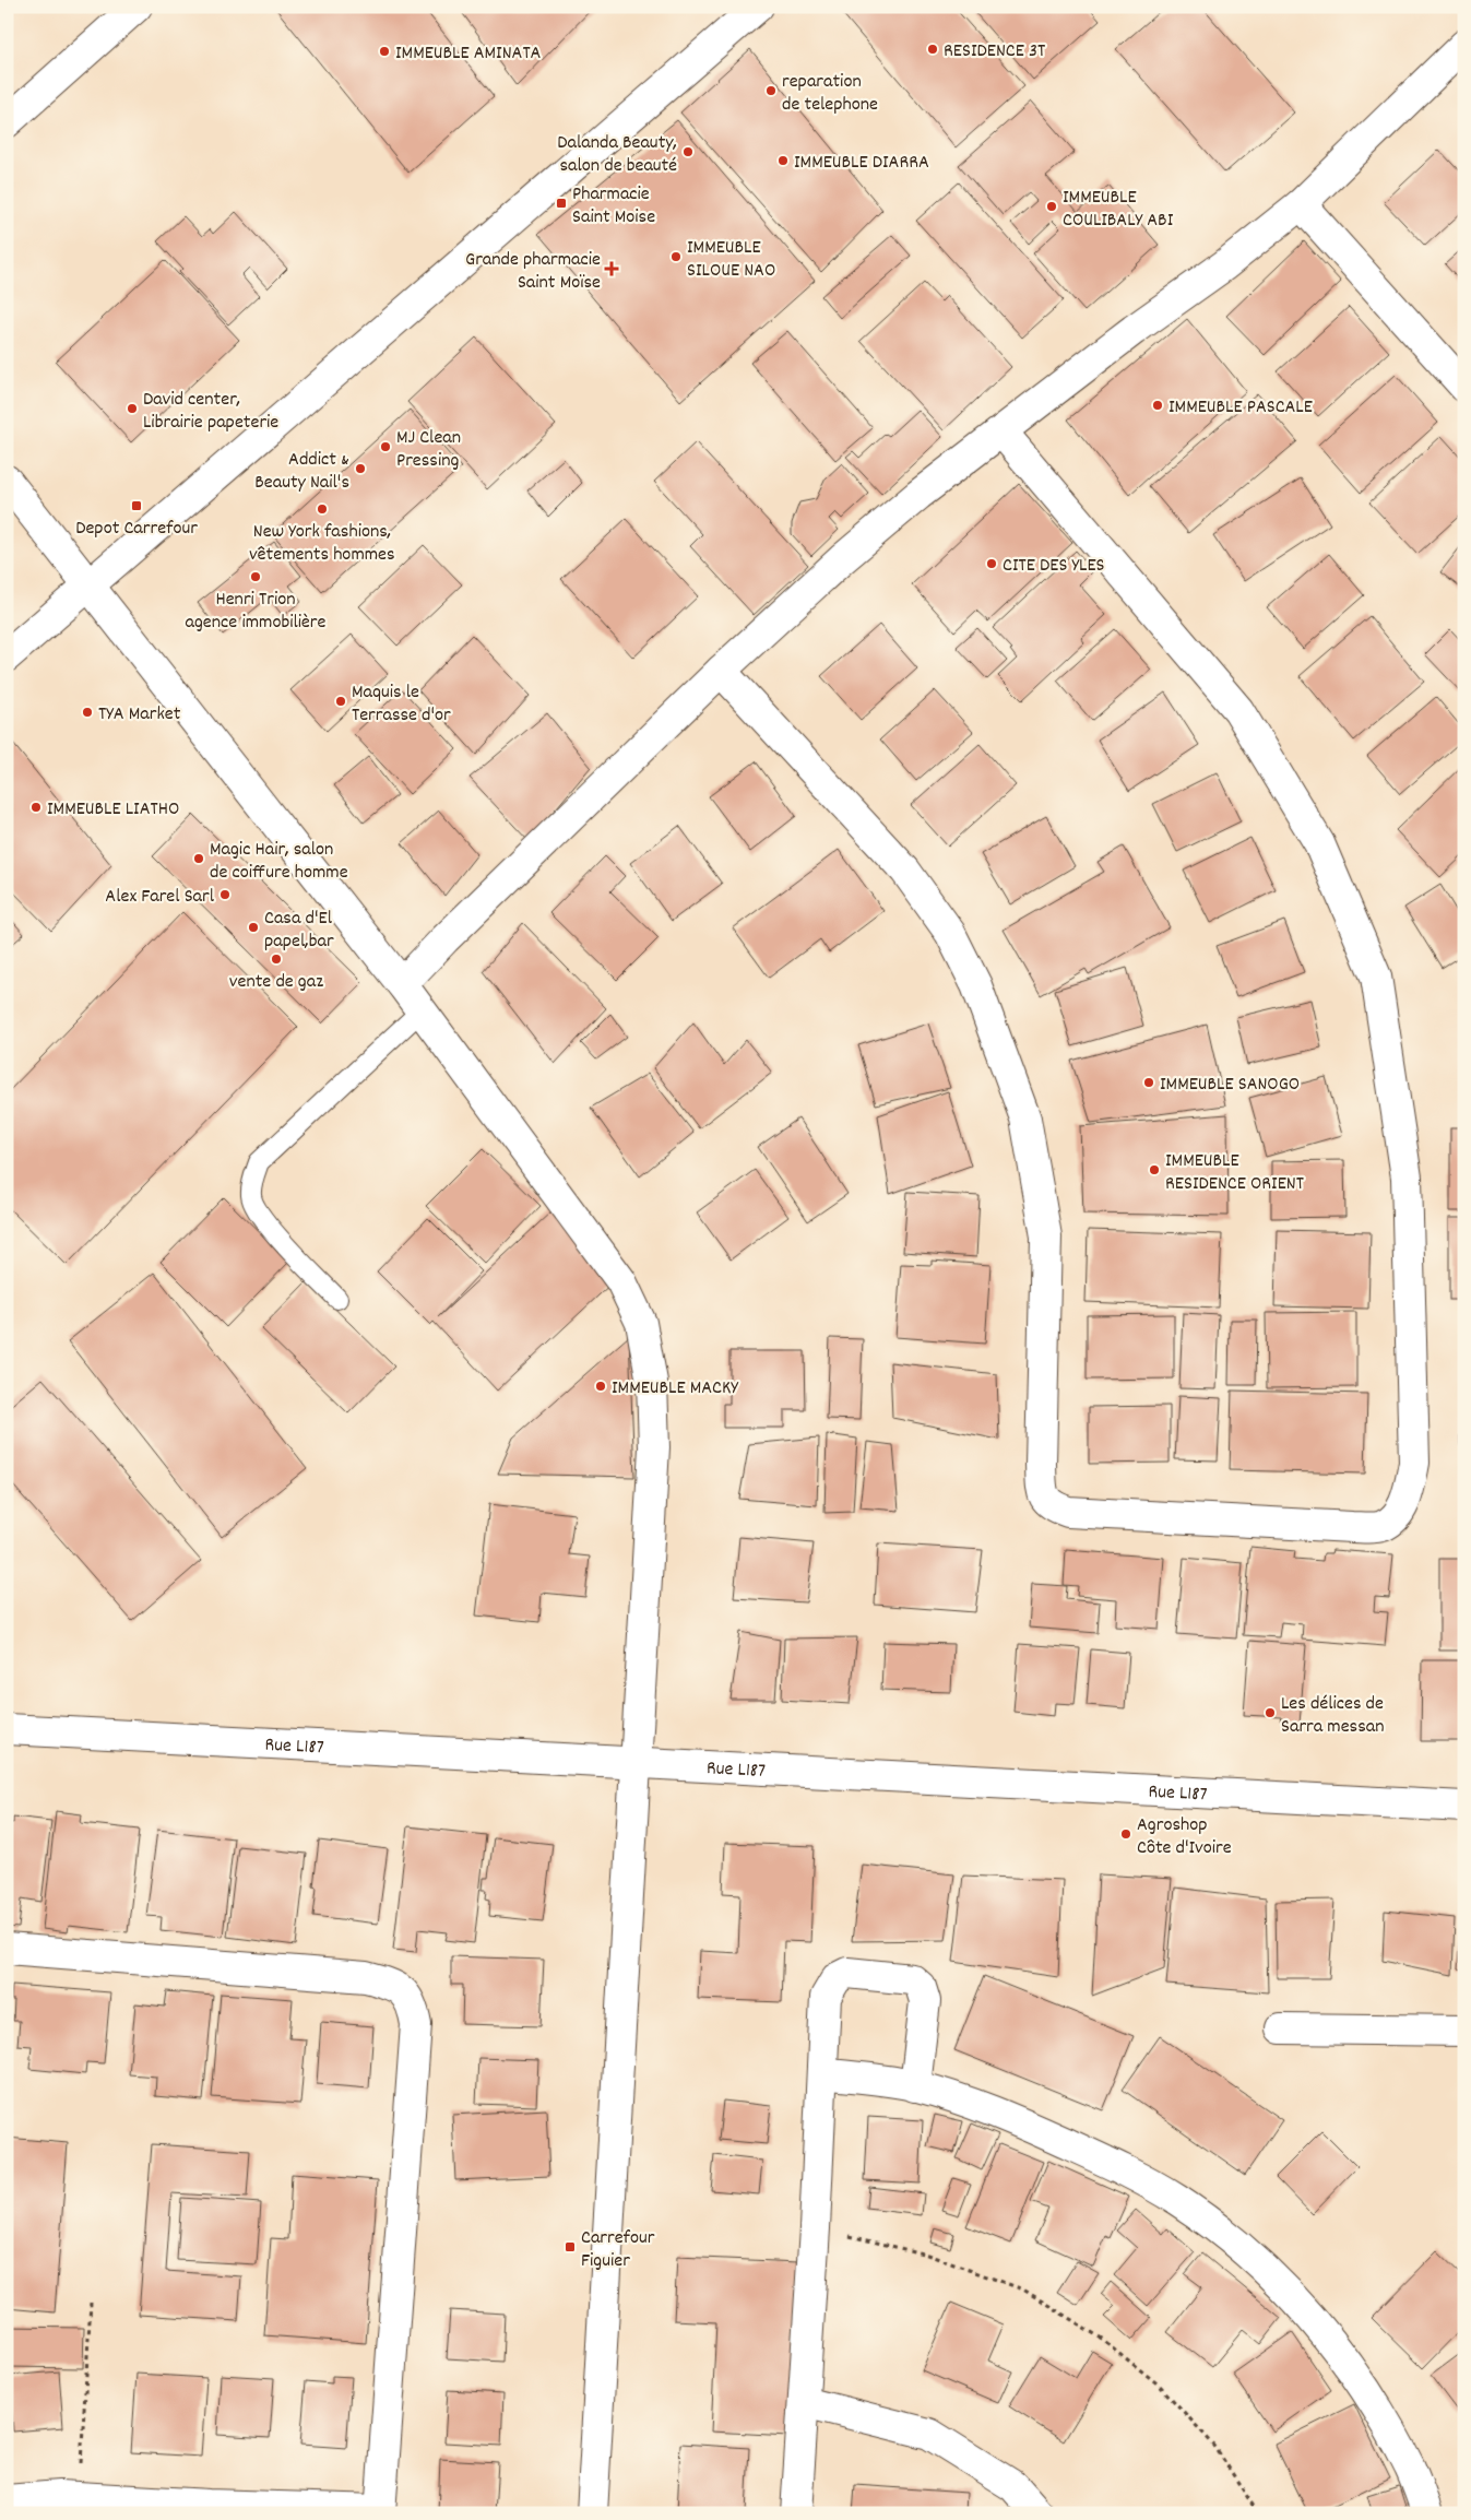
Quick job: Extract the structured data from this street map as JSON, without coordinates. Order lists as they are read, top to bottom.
{
  "streets": {
    "street": ["Rue L187"]
  },
  "places": {
    "other": [
      "RESIDENCE 3T",
      "IMMEUBLE AMINATA",
      "reparation de telephone",
      "Dalanda Beauty, salon de beauté",
      "IMMEUBLE DIARRA",
      "IMMEUBLE COULIBALY ABI",
      "IMMEUBLE SILOUE NAO",
      "IMMEUBLE PASCALE",
      "David center, Librairie papeterie",
      "MJ Clean Pressing",
      "Addict & Beauty Nail's",
      "New York fashions, vêtements hommes",
      "CITE DES YLES",
      "Henri Trion agence immobilière",
      "Maquis le Terrasse d'or",
      "TYA Market",
      "IMMEUBLE LIATHO",
      "Magic Hair, salon de coiffure homme",
      "Alex Farel Sarl",
      "Casa d'El papel,bar",
      "vente de gaz",
      "IMMEUBLE SANOGO",
      "IMMEUBLE RESIDENCE ORIENT",
      "IMMEUBLE MACKY",
      "Les délices de Sarra messan",
      "Agroshop Côte d'Ivoire"
    ],
    "transit": ["Pharmacie Saint Moise", "Depot Carrefour", "Carrefour Figuier"],
    "health": ["Grande pharmacie Saint Moïse"]
  }
}
